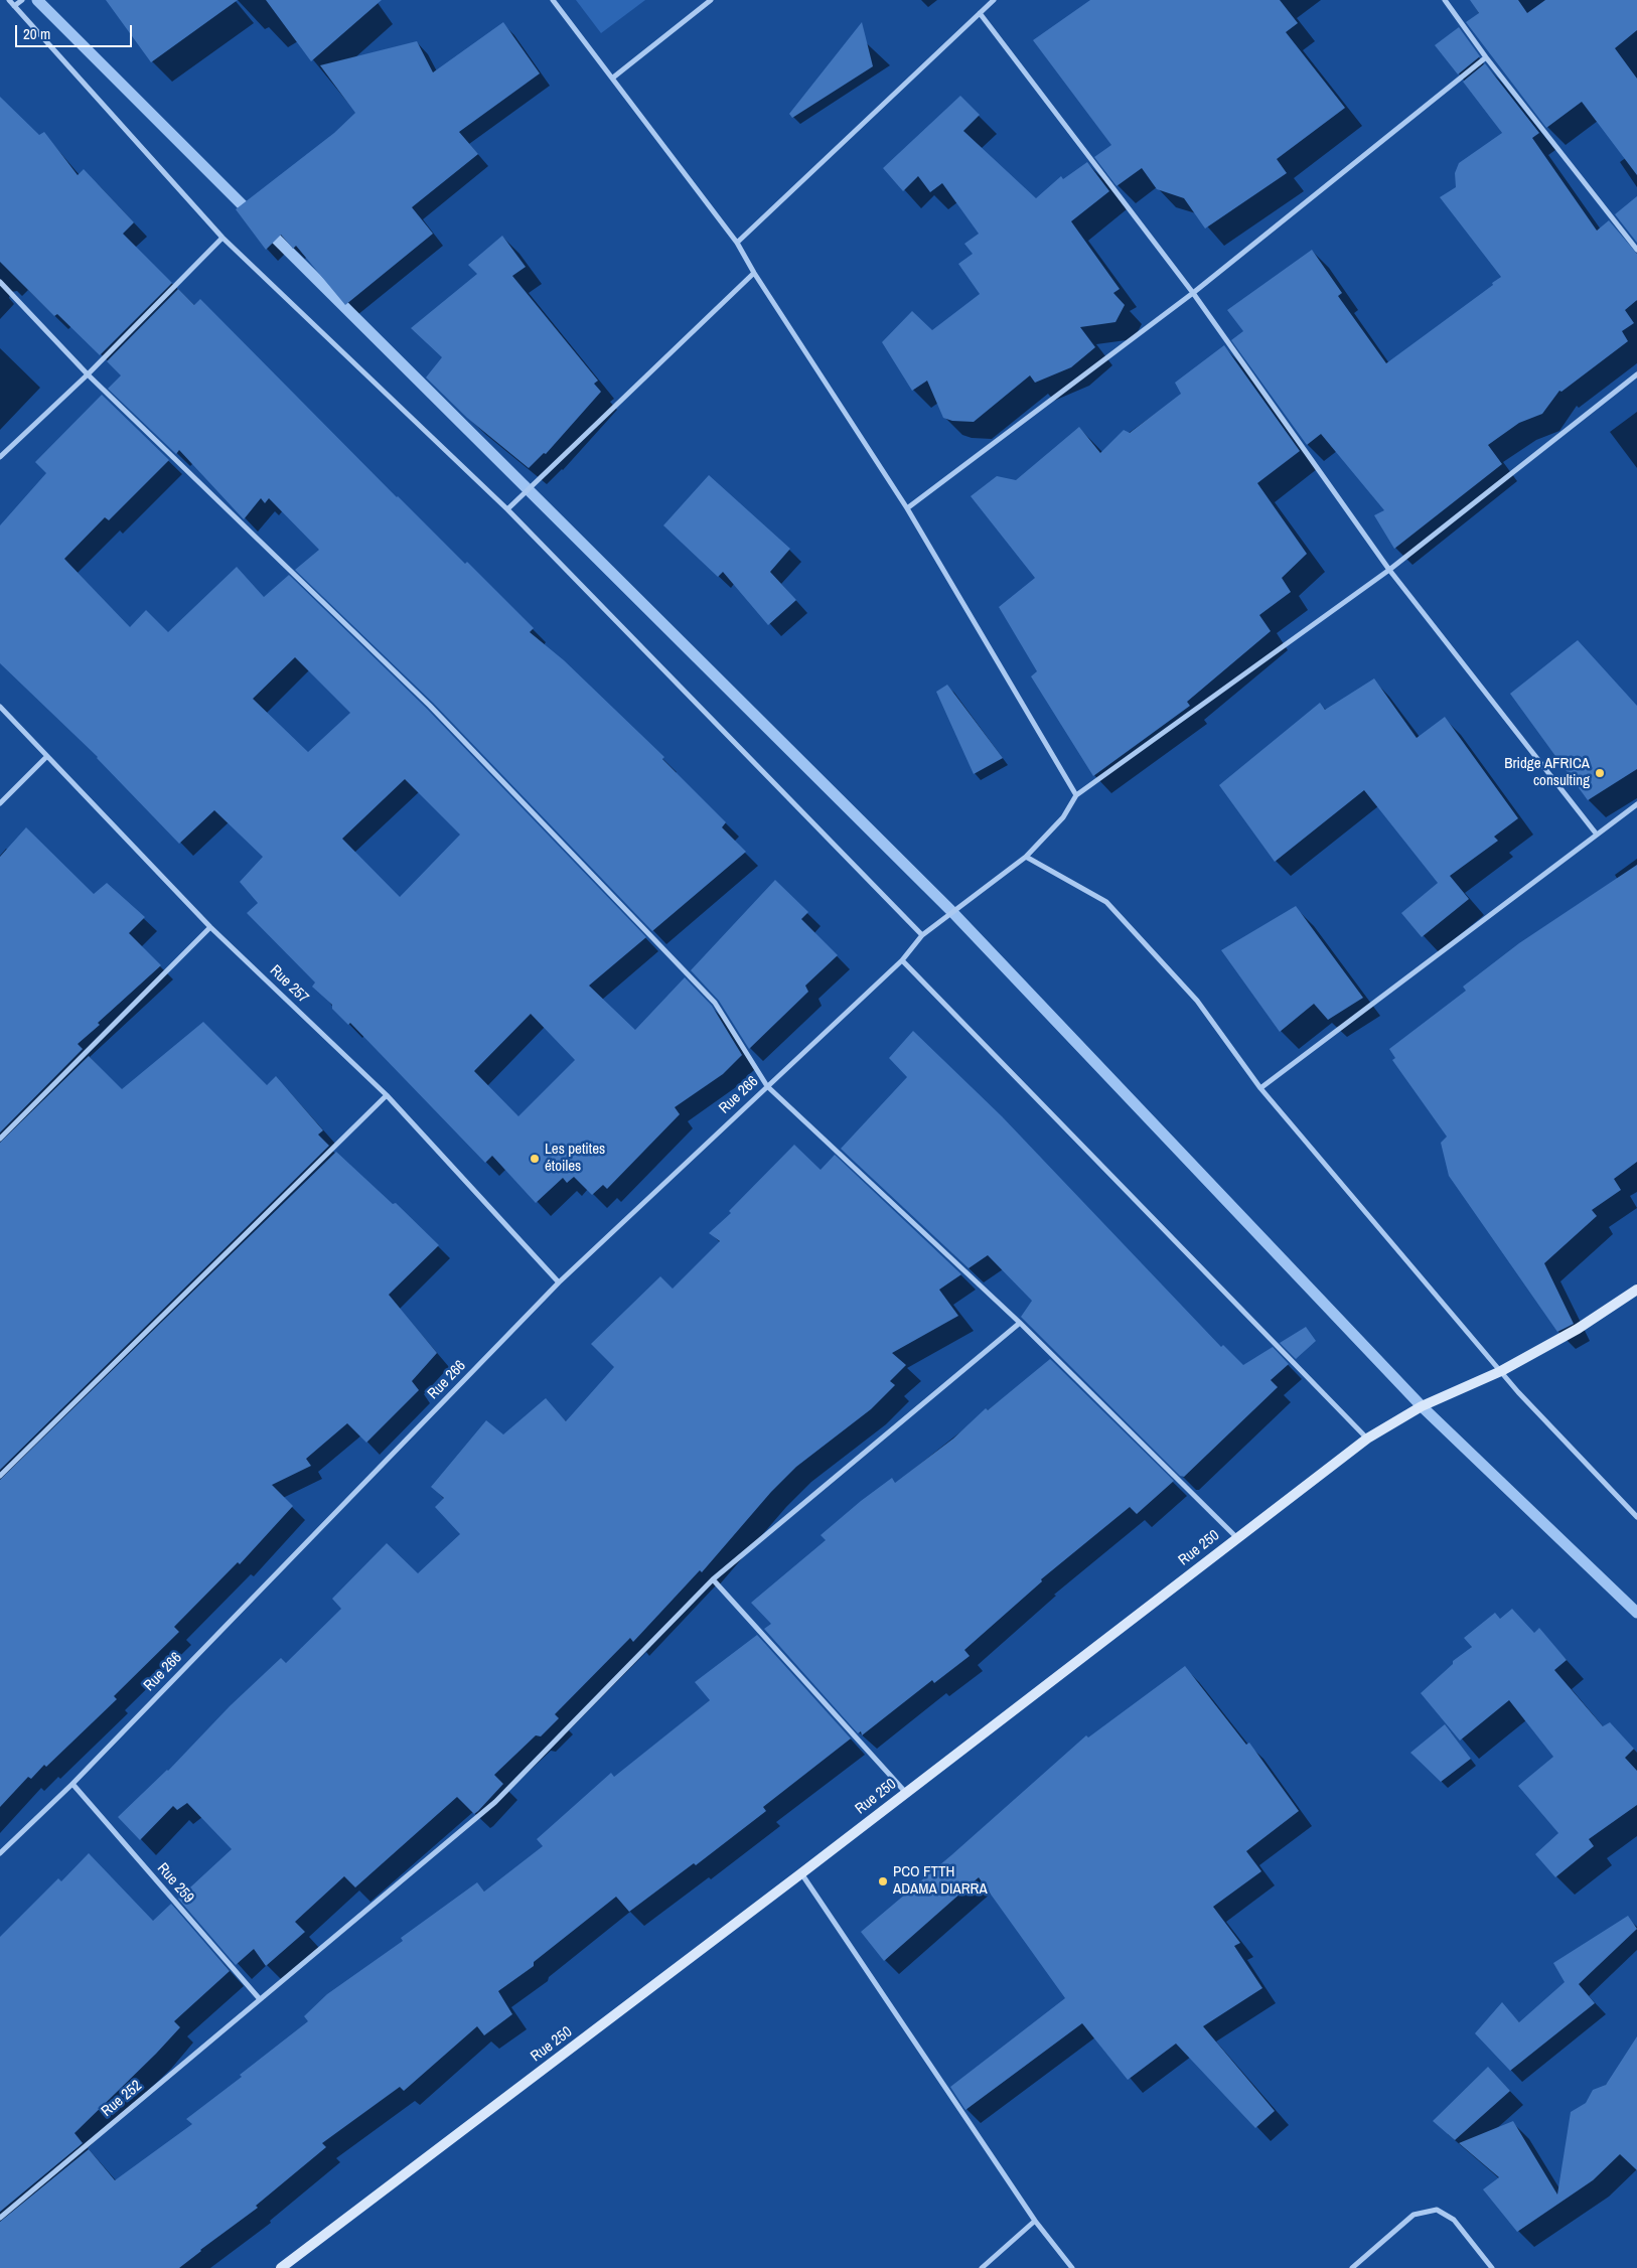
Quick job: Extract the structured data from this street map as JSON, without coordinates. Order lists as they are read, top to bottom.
{
  "streets": {
    "street": [
      "Rue 257",
      "Rue 266",
      "Rue 250",
      "Rue 259",
      "Rue 252"
    ]
  },
  "crossings": [
    ["Rue 257", "Rue 266"],
    ["Rue 266", "Rue 259"],
    ["Rue 259", "Rue 252"]
  ],
  "places": ["Bridge AFRICA consulting", "Les petites étoiles", "PCO FTTH ADAMA DIARRA"],
  "scale_bar": "20 m"
}
